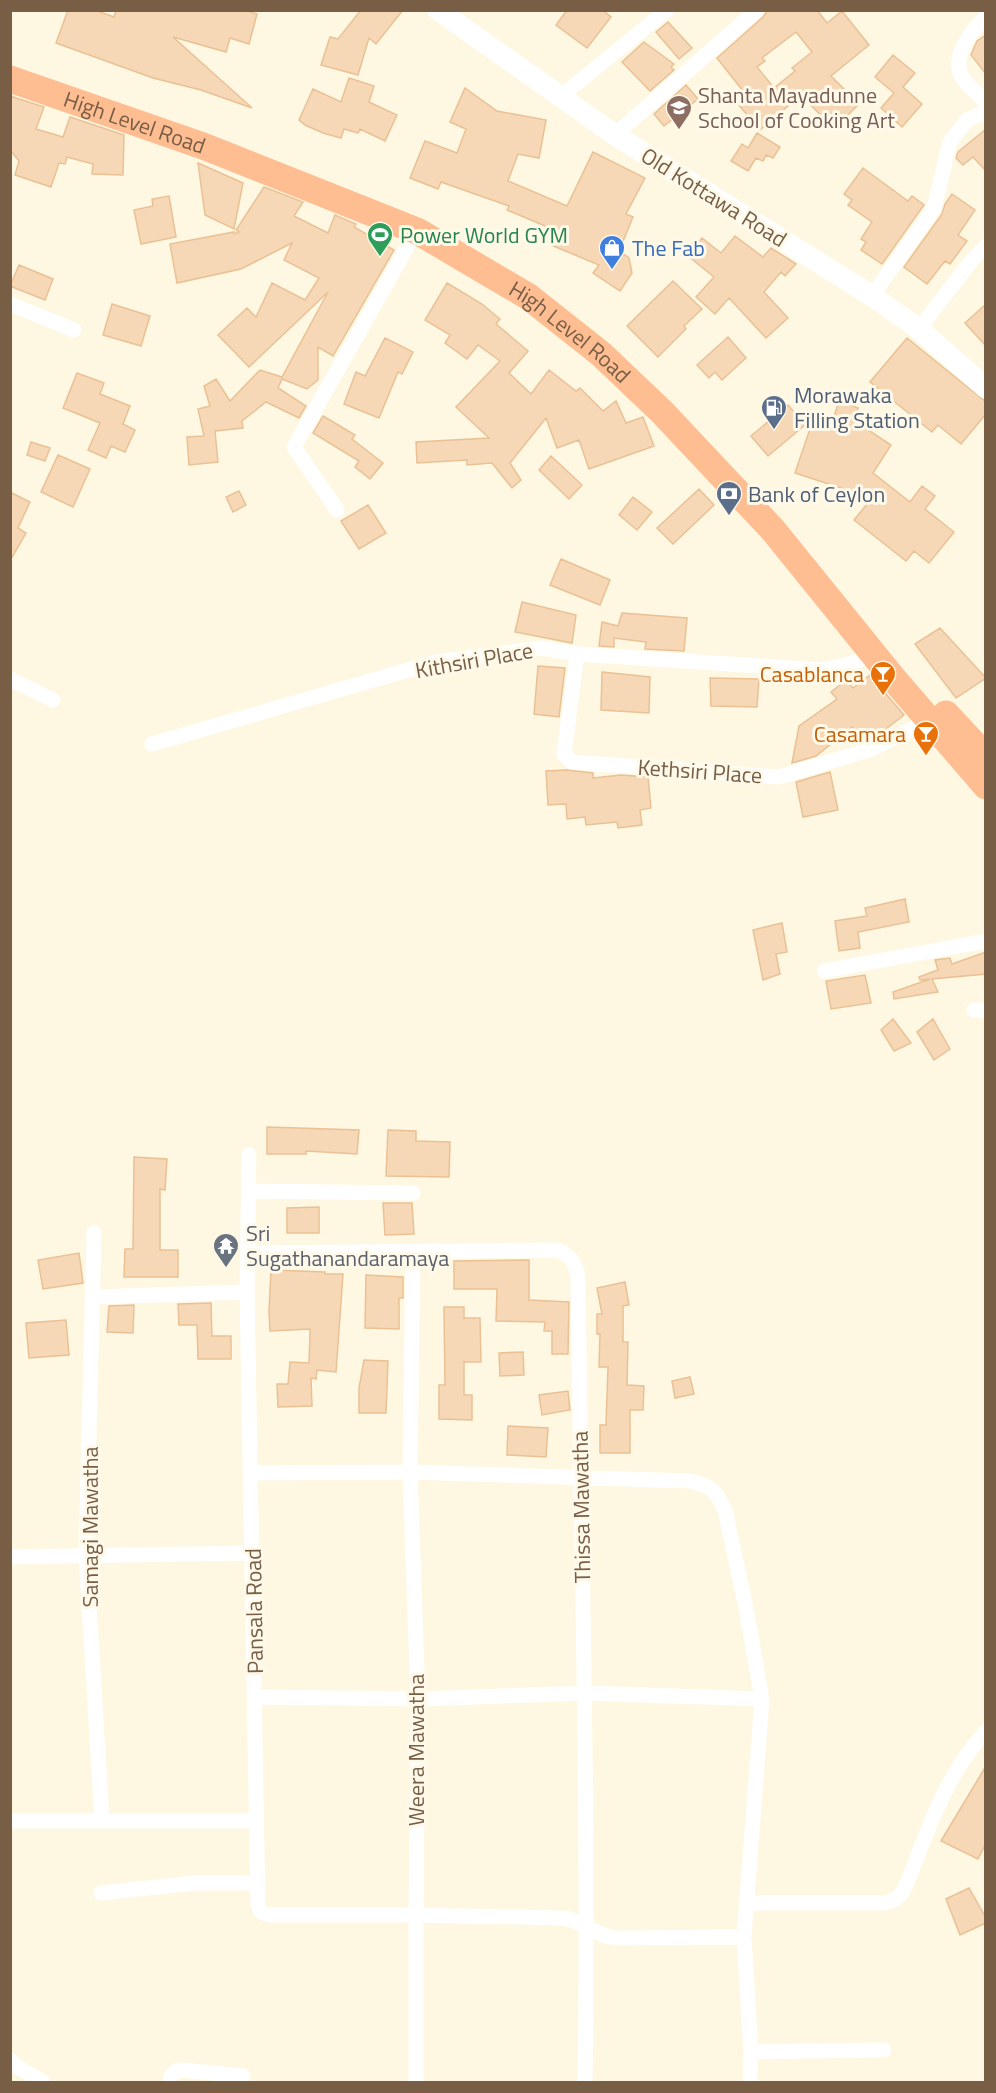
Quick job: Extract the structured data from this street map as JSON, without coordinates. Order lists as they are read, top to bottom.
{
  "streets": {
    "highway": ["High Level Road"],
    "street": [
      "Old Kottawa Road",
      "Kithsiri Place",
      "Kethsiri Place",
      "Thissa Mawatha",
      "Samagi Mawatha",
      "Pansala Road",
      "Weera Mawatha"
    ]
  },
  "crossings": [
    ["High Level Road", "Kithsiri Place"],
    ["High Level Road", "Kethsiri Place"],
    ["Kithsiri Place", "Kethsiri Place"],
    ["Thissa Mawatha", "Pansala Road"],
    ["Thissa Mawatha", "Weera Mawatha"],
    ["Pansala Road", "Weera Mawatha"]
  ],
  "places": {
    "school or university": ["Shanta Mayadunne School of Cooking Art"],
    "sports": ["Power World GYM"],
    "shop": ["The Fab"],
    "fuel station": ["Morawaka Filling Station"],
    "bank": ["Bank of Ceylon"],
    "bar": ["Casablanca", "Casamara"],
    "temple": ["Sri Sugathanandaramaya"]
  }
}
